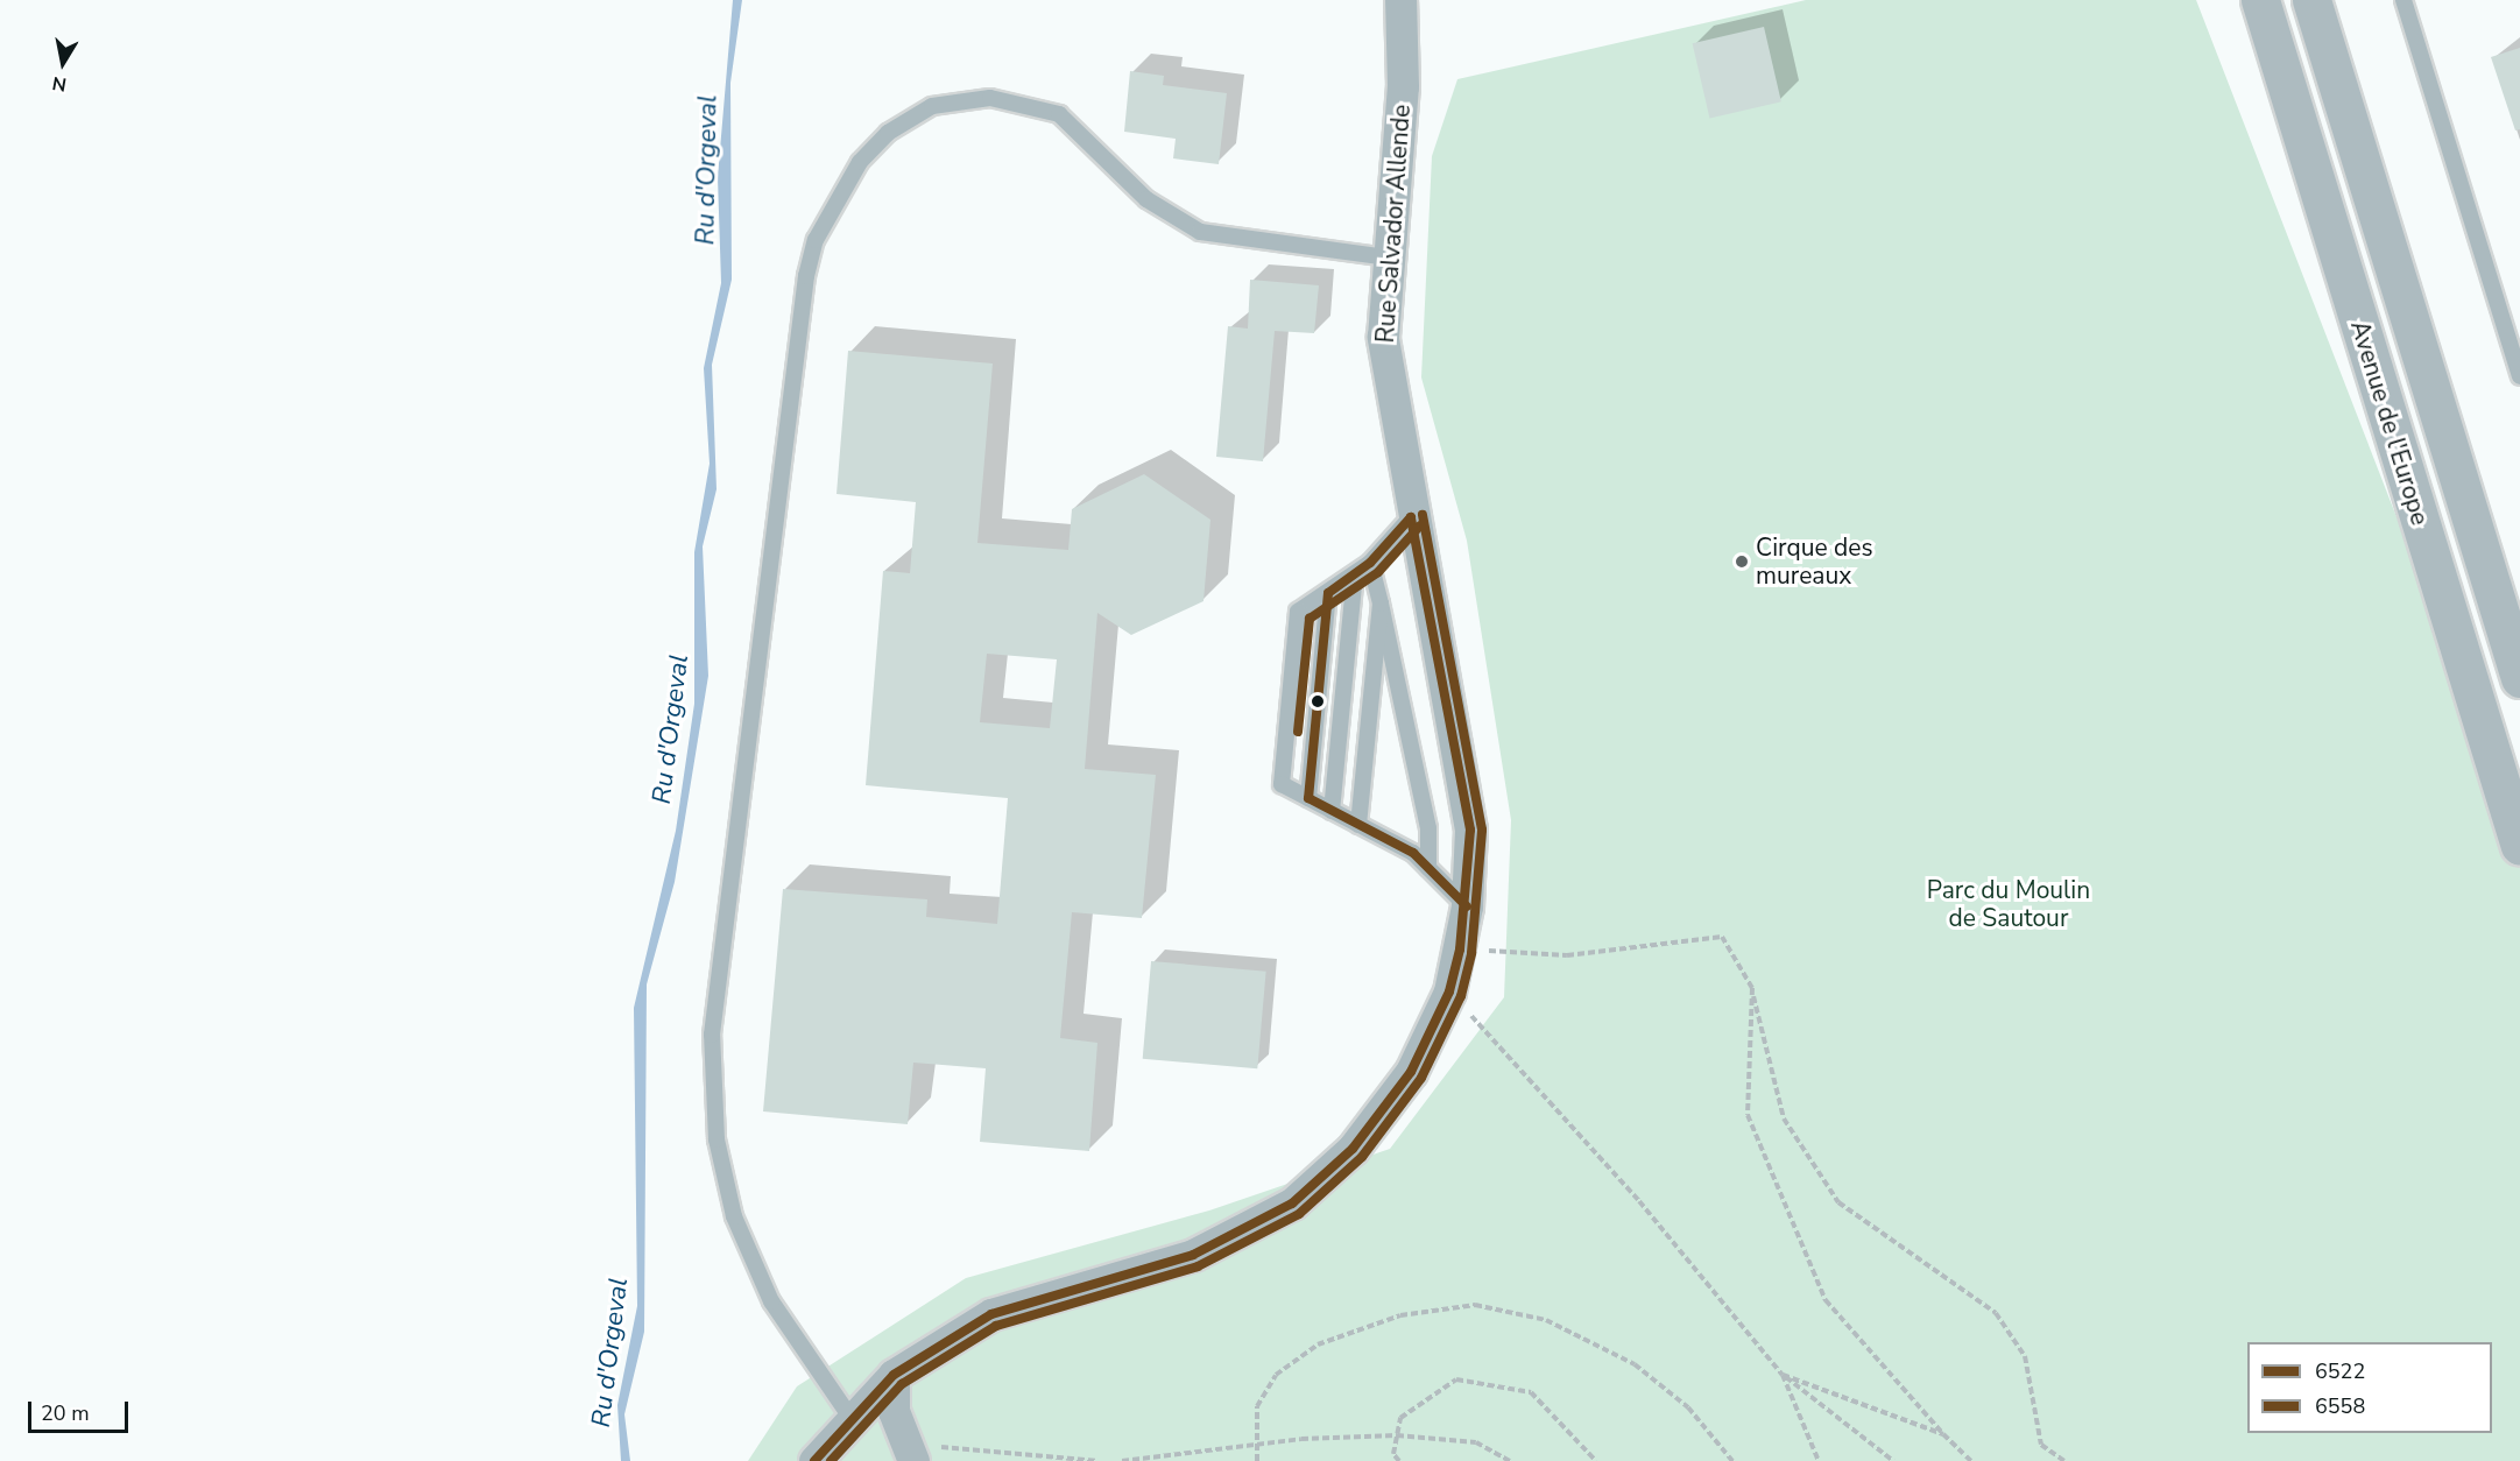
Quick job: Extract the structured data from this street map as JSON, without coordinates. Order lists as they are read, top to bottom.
{
  "streets": {
    "main road": ["Avenue de l'Europe"],
    "street": ["Rue Salvador Allende"]
  },
  "water": ["Ru d'Orgeval"],
  "parks": ["Parc du Moulin de Sautour"],
  "places": ["Cirque des mureaux"],
  "lines": ["transit line 6558", "transit line 6522"],
  "legend": ["6522", "6558"],
  "scale_bar": "20 m",
  "north": "bottom"
}
